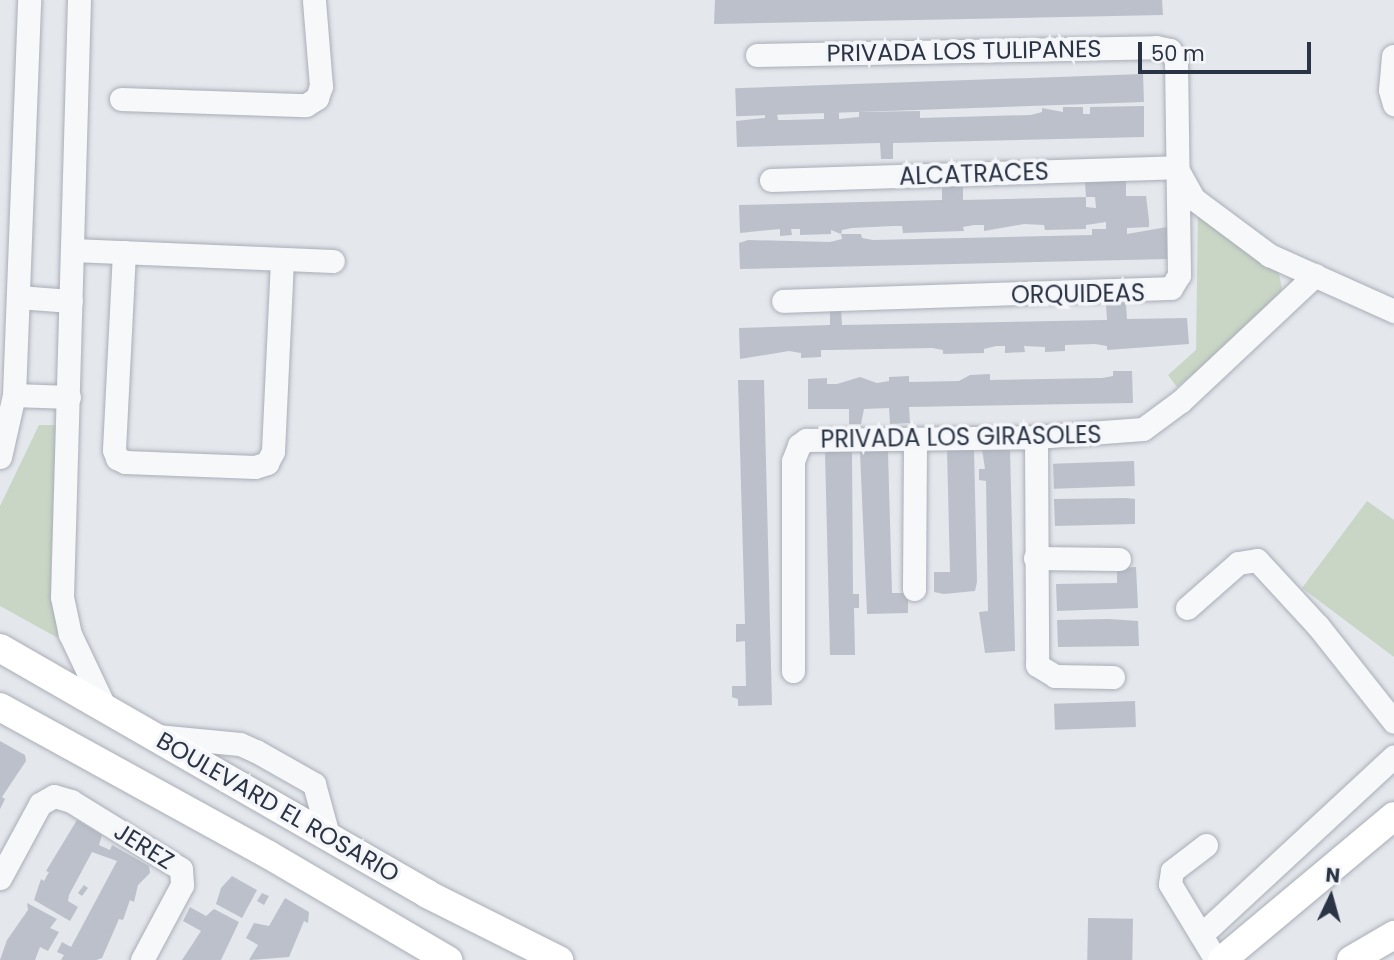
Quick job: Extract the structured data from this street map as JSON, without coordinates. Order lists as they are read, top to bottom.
{
  "streets": {
    "main road": ["BOULEVARD EL ROSARIO"],
    "street": [
      "PRIVADA LOS TULIPANES",
      "ALCATRACES",
      "ORQUIDEAS",
      "PRIVADA LOS GIRASOLES",
      "JEREZ"
    ]
  },
  "crossings": [
    ["PRIVADA LOS TULIPANES", "ORQUIDEAS"],
    ["ALCATRACES", "ORQUIDEAS"]
  ],
  "scale_bar": "50 m",
  "north": "top"
}
